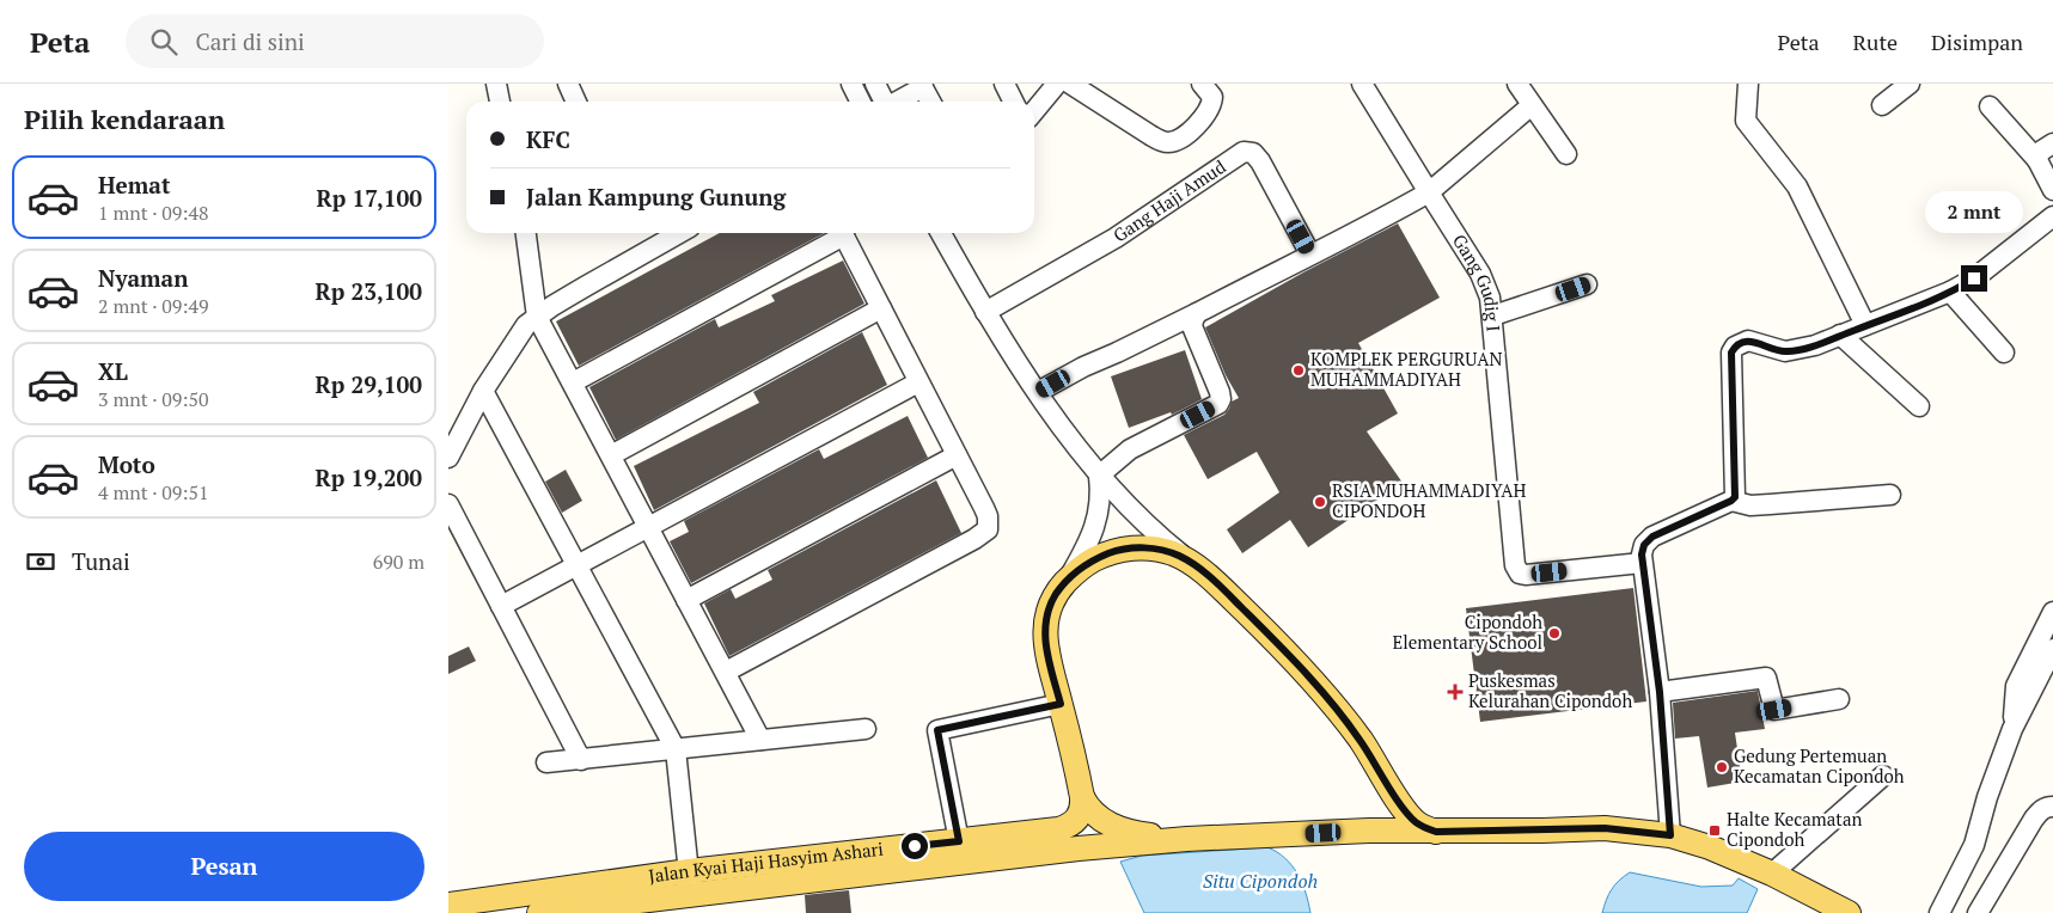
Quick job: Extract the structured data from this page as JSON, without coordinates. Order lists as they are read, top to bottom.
{
  "streets": {
    "main road": ["Jalan Kyai Haji Hasyim Ashari"],
    "street": ["Gang Haji Amud", "Gang Gudig I"]
  },
  "water": ["Situ Cipondoh"],
  "places": {
    "other": [
      "KOMPLEK PERGURUAN MUHAMMADIYAH",
      "RSIA MUHAMMADIYAH CIPONDOH",
      "Cipondoh Elementary School",
      "Gedung Pertemuan Kecamatan Cipondoh"
    ],
    "health": ["Puskesmas Kelurahan Cipondoh"],
    "transit": ["Halte Kecamatan Cipondoh"]
  },
  "page": {
    "header": "Peta",
    "search": "Cari di sini",
    "nav": ["Peta", "Rute", "Disimpan"],
    "heading": "Pilih kendaraan",
    "banner": ["KFC", "Jalan Kampung Gunung"],
    "list": [
      {
        "name": "Hemat",
        "note": "1 mnt · 09:48",
        "value": "Rp 17,100"
      },
      {
        "name": "Nyaman",
        "note": "2 mnt · 09:49",
        "value": "Rp 23,100"
      },
      {
        "name": "XL",
        "note": "3 mnt · 09:50",
        "value": "Rp 29,100"
      },
      {
        "name": "Moto",
        "note": "4 mnt · 09:51",
        "value": "Rp 19,200"
      }
    ],
    "bubble": "2 mnt",
    "pay": ["Tunai", "690 m"],
    "buttons": "Pesan"
  }
}
